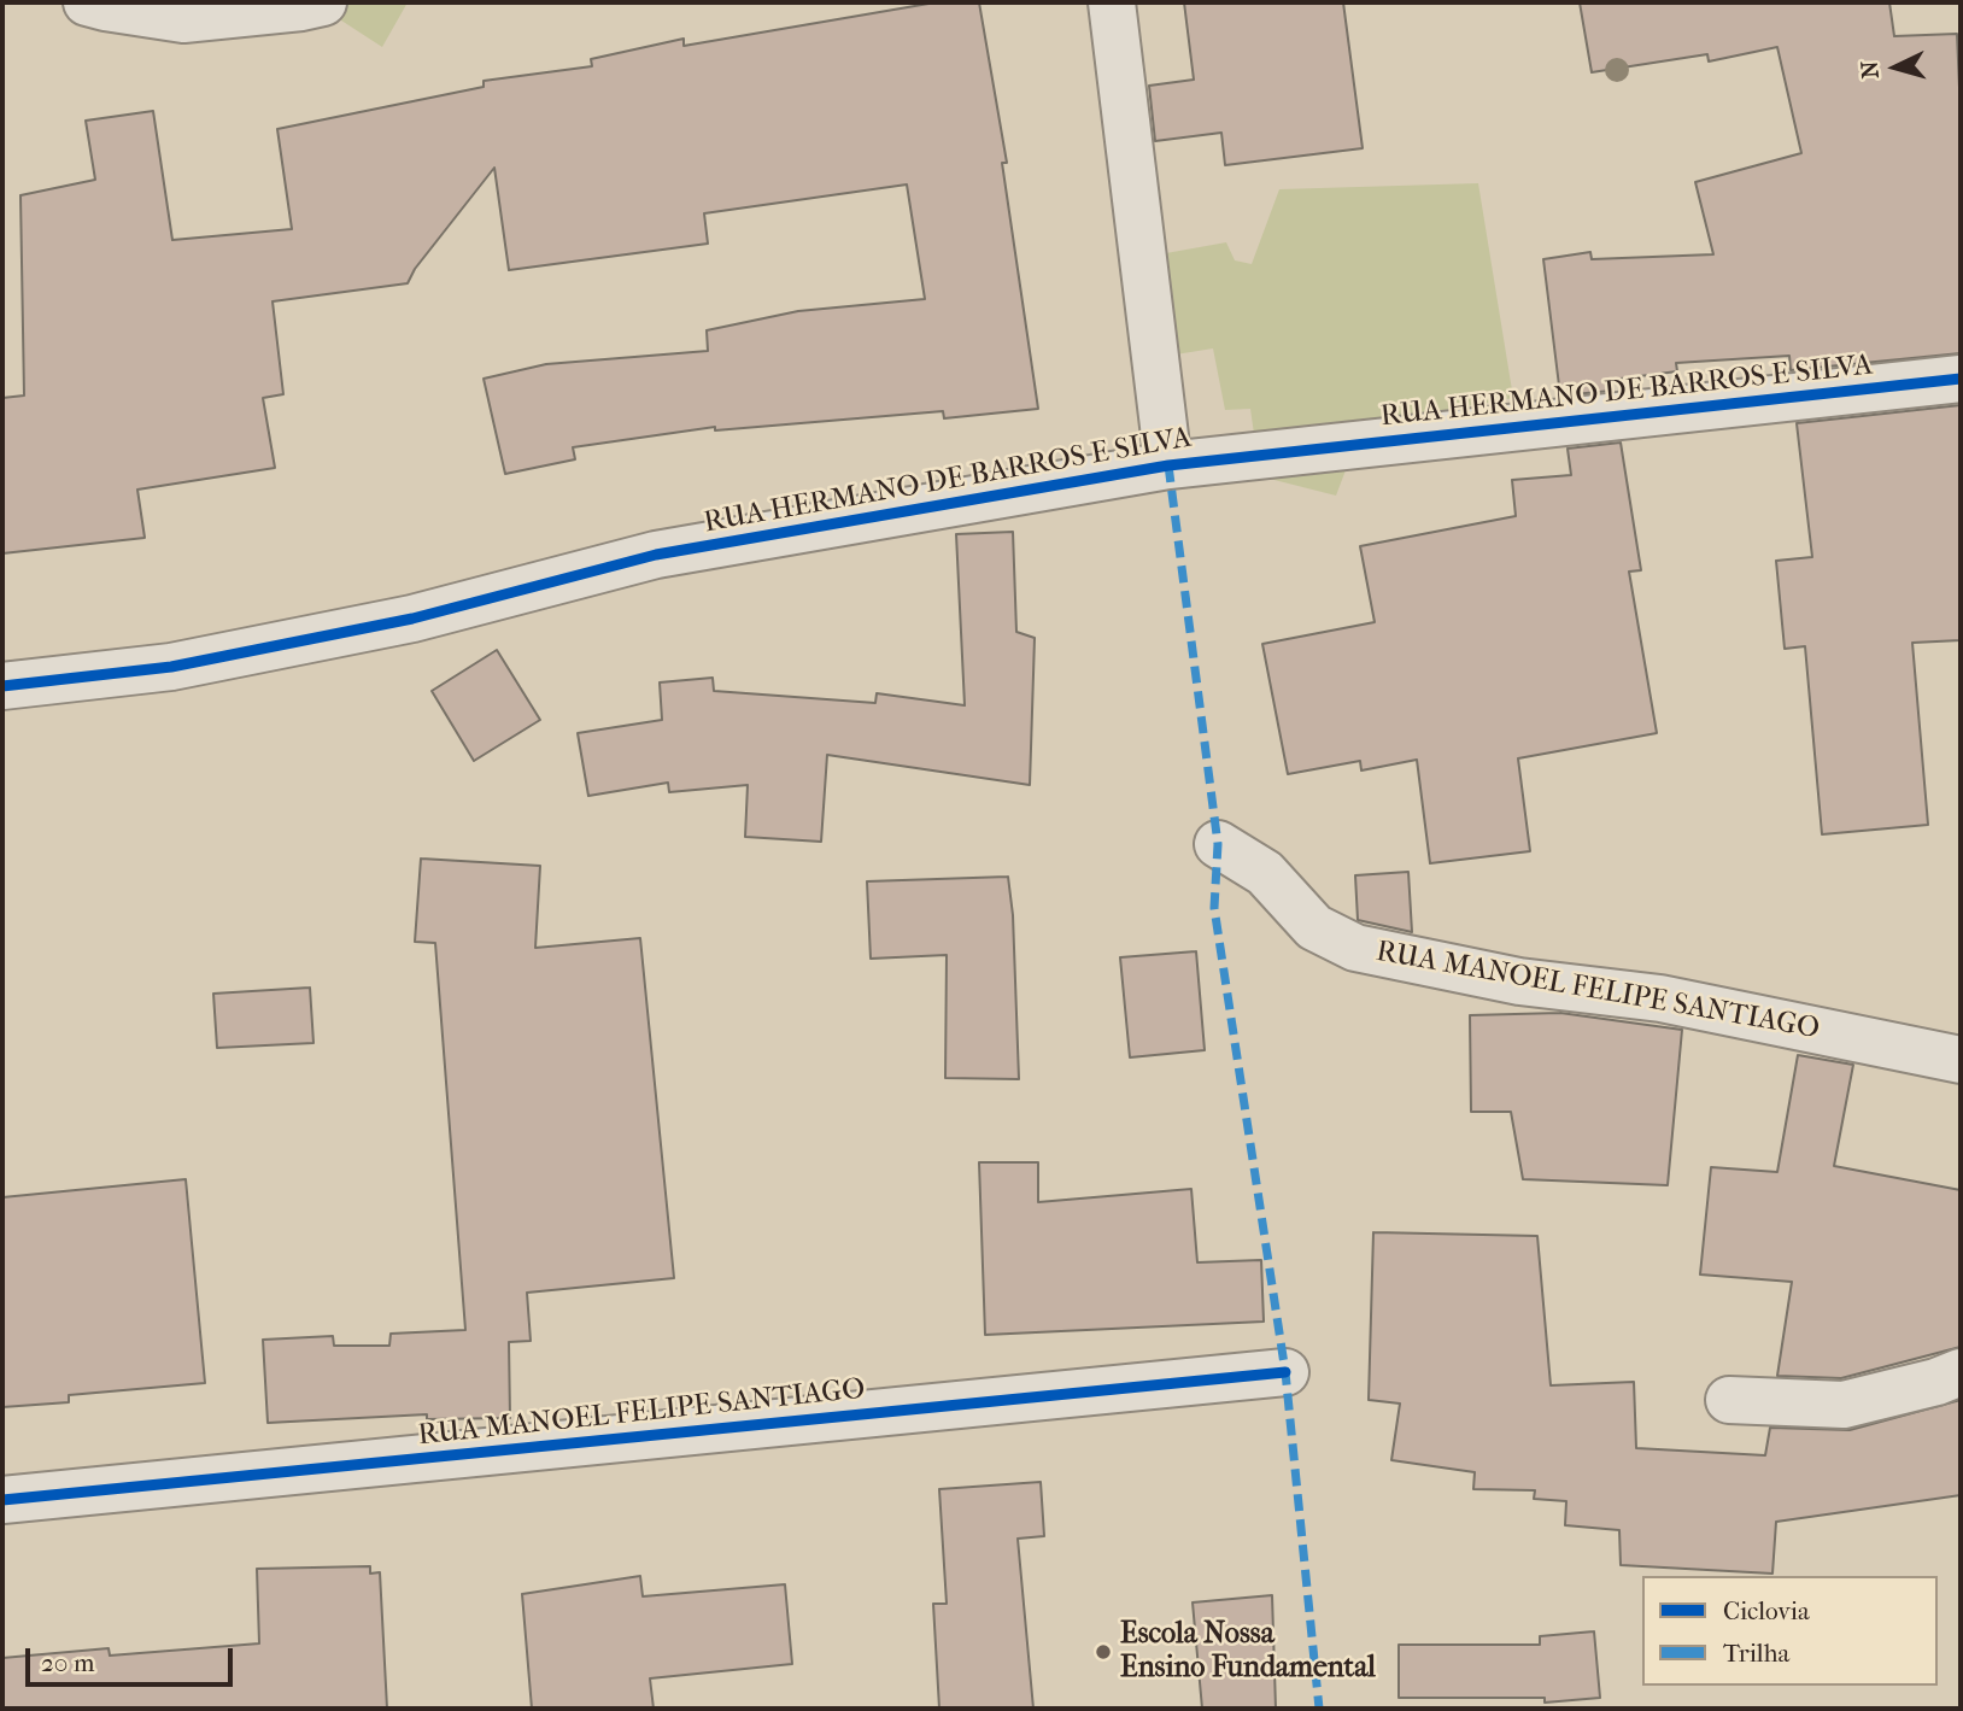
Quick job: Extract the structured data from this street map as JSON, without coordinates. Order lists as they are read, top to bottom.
{
  "streets": {
    "street": ["RUA HERMANO DE BARROS E SILVA", "RUA MANOEL FELIPE SANTIAGO"]
  },
  "places": ["Escola Nossa Ensino Fundamental"],
  "legend": ["Ciclovia", "Trilha"],
  "scale_bar": "20 m",
  "north": "left"
}
